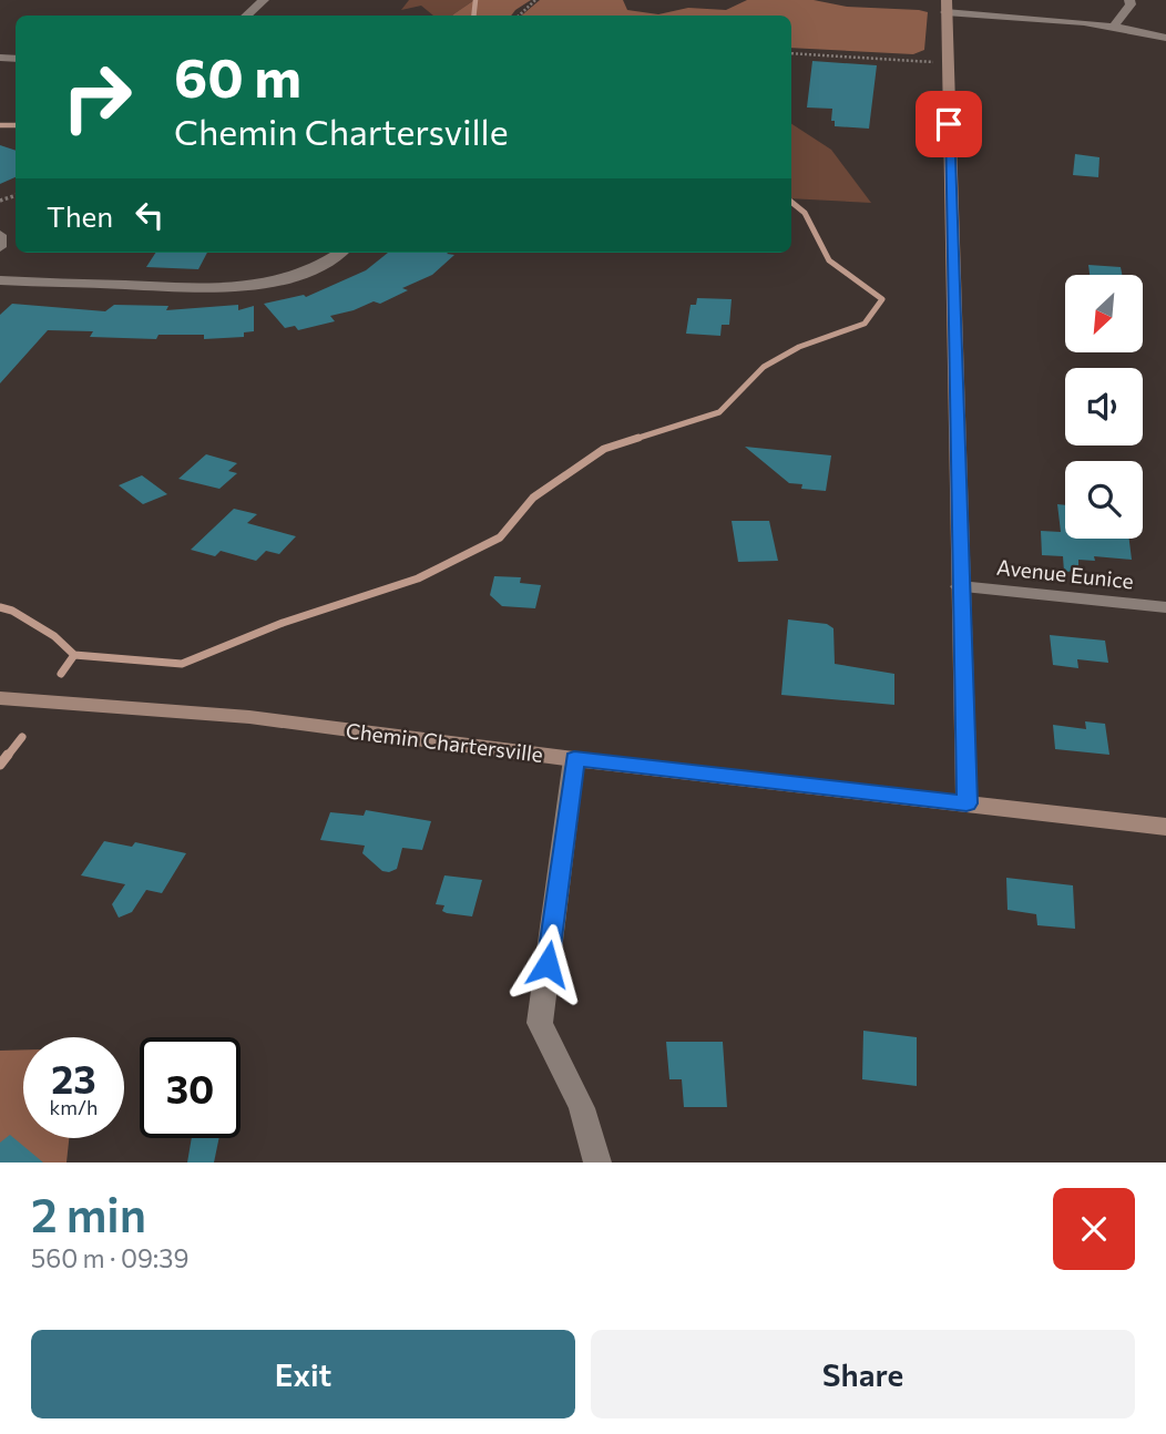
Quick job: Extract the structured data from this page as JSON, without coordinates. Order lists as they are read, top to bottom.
{
  "streets": {
    "street": ["Avenue Eunice", "Chemin Chartersville"]
  },
  "north": "bottom left",
  "page": {
    "turn": ["60 m", "Chemin Chartersville"],
    "then": "Then",
    "speed": "23 km/h",
    "limit": "30",
    "heading": ["2 min", "560 m · 09:39"],
    "buttons": ["Exit", "Share"]
  }
}
